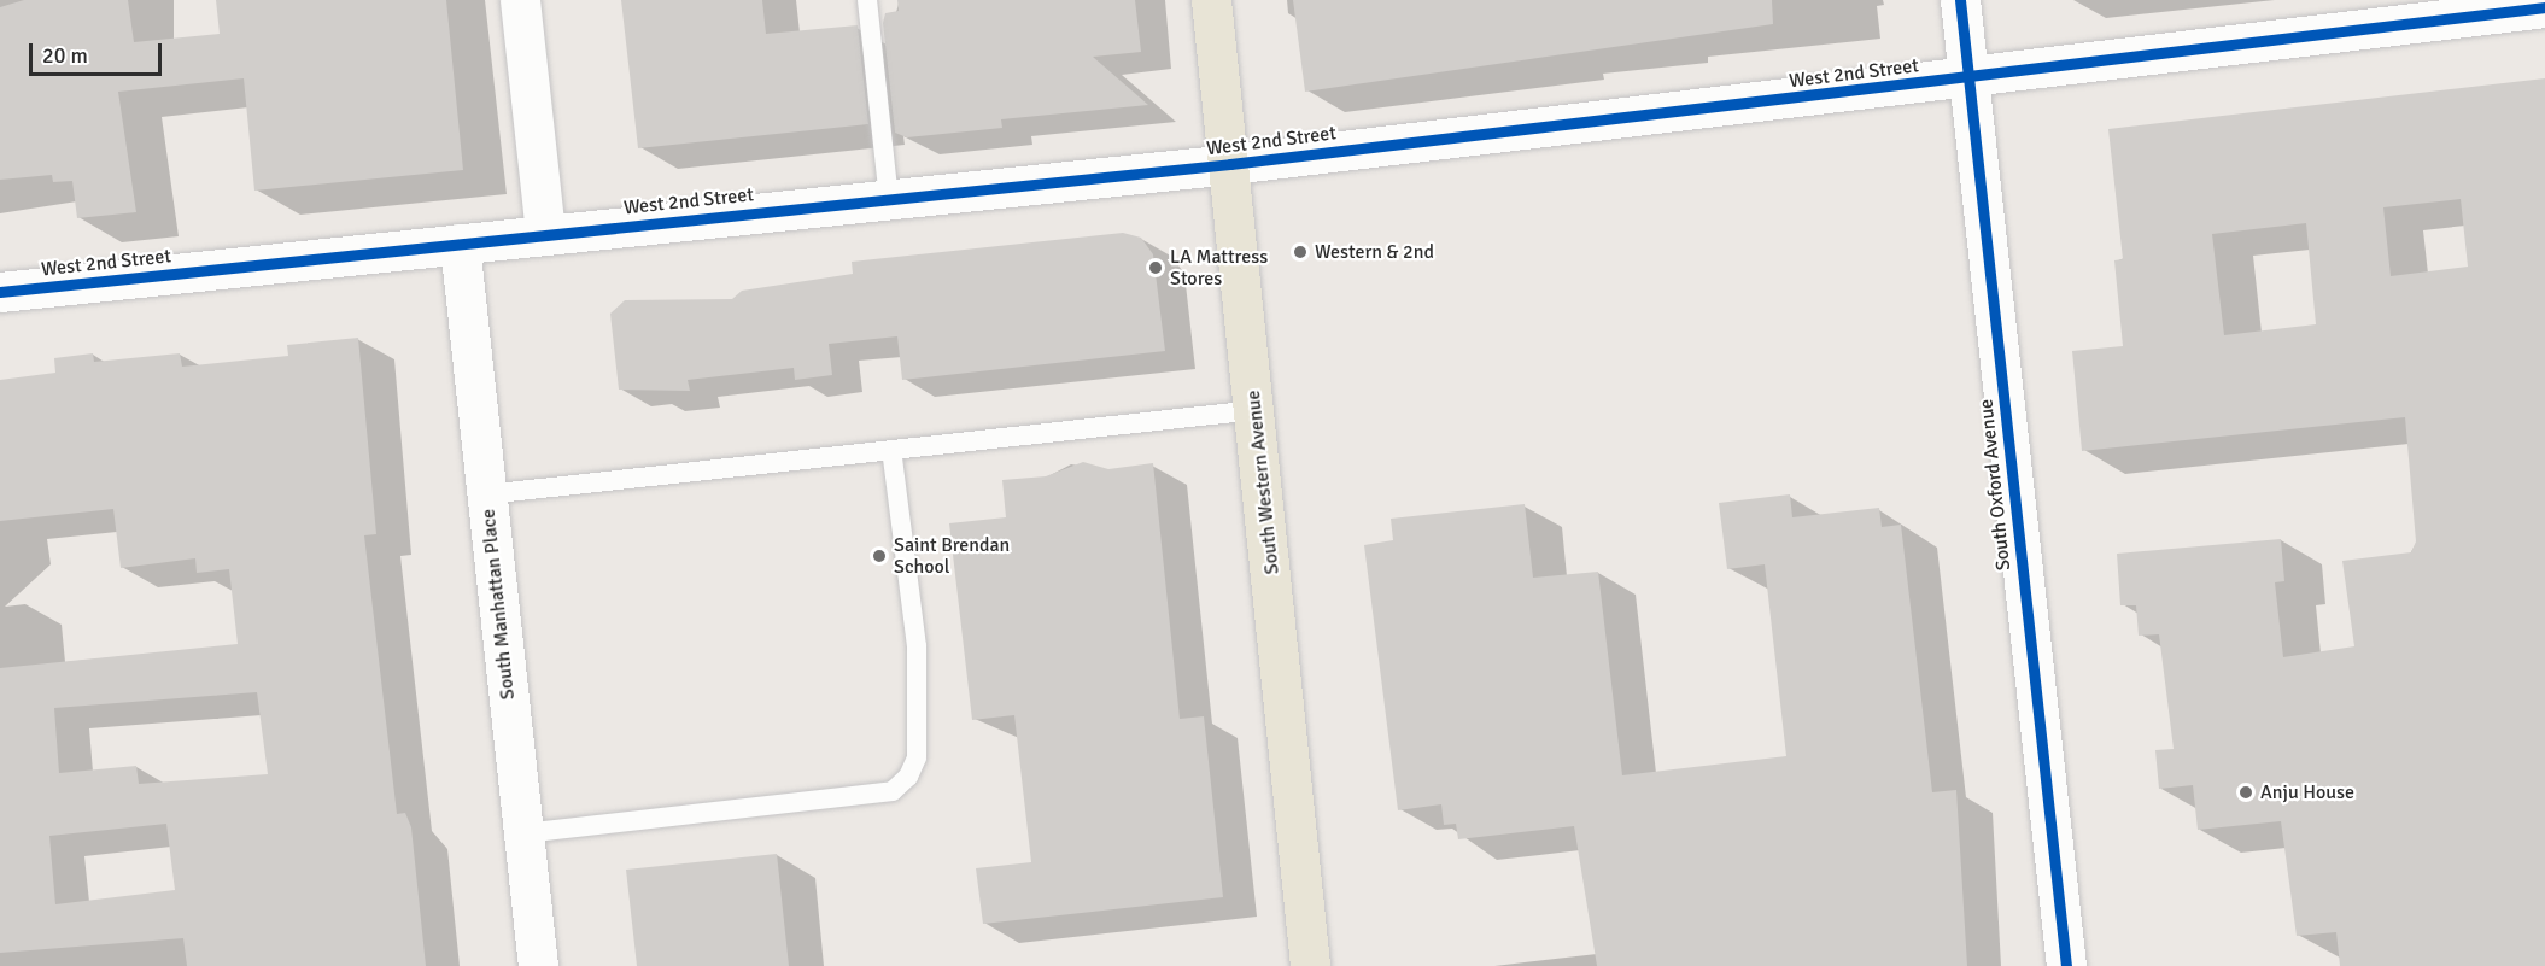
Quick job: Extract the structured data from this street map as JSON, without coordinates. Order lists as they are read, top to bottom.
{
  "streets": {
    "main road": ["South Western Avenue"],
    "street": ["West 2nd Street", "South Oxford Avenue", "South Manhattan Place"]
  },
  "crossings": [
    ["West 2nd Street", "South Western Avenue"],
    ["West 2nd Street", "South Oxford Avenue"],
    ["West 2nd Street", "South Manhattan Place"]
  ],
  "places": [
    "Western & 2nd",
    "LA Mattress Stores",
    "Saint Brendan School",
    "Anju House"
  ],
  "scale_bar": "20 m"
}
